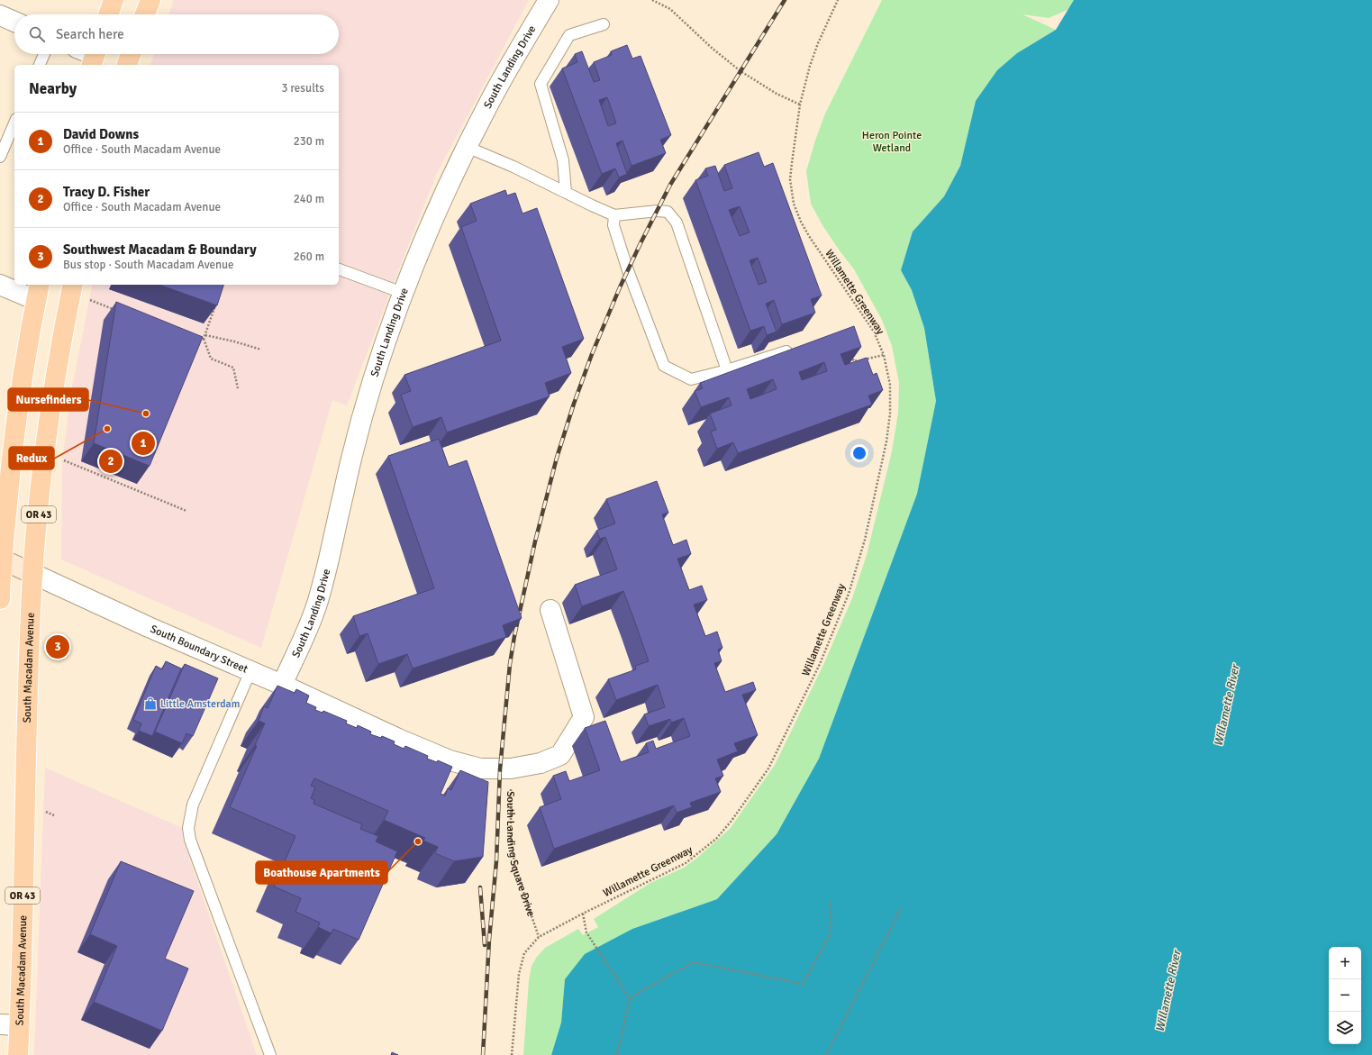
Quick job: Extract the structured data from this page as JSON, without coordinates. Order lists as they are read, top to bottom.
{
  "streets": {
    "main road": ["OR 43", "South Macadam Avenue"],
    "street": ["South Landing Drive", "South Boundary Street"],
    "path": ["Willamette Greenway", "South Landing Square Drive"]
  },
  "crossings": [
    ["South Landing Drive", "South Boundary Street"],
    ["Willamette Greenway", "South Landing Square Drive"],
    ["OR 43", "South Boundary Street"],
    ["South Boundary Street", "South Macadam Avenue"],
    ["South Boundary Street", "South Landing Square Drive"]
  ],
  "water": ["Willamette River"],
  "parks": ["Heron Pointe Wetland"],
  "places": {
    "other": ["Nursefinders", "Redux", "Boathouse Apartments"],
    "shop": ["Little Amsterdam"]
  },
  "page": {
    "search": "Search here",
    "heading": ["Nearby", "3 results"],
    "list": [
      {
        "mark": "1",
        "name": "David Downs",
        "note": "Office · South Macadam Avenue",
        "value": "230 m"
      },
      {
        "mark": "2",
        "name": "Tracy D. Fisher",
        "note": "Office · South Macadam Avenue",
        "value": "240 m"
      },
      {
        "mark": "3",
        "name": "Southwest Macadam & Boundary",
        "note": "Bus stop · South Macadam Avenue",
        "value": "260 m"
      }
    ],
    "pins": ["1", "2", "3"],
    "map_buttons": ["+", "−"]
  }
}
